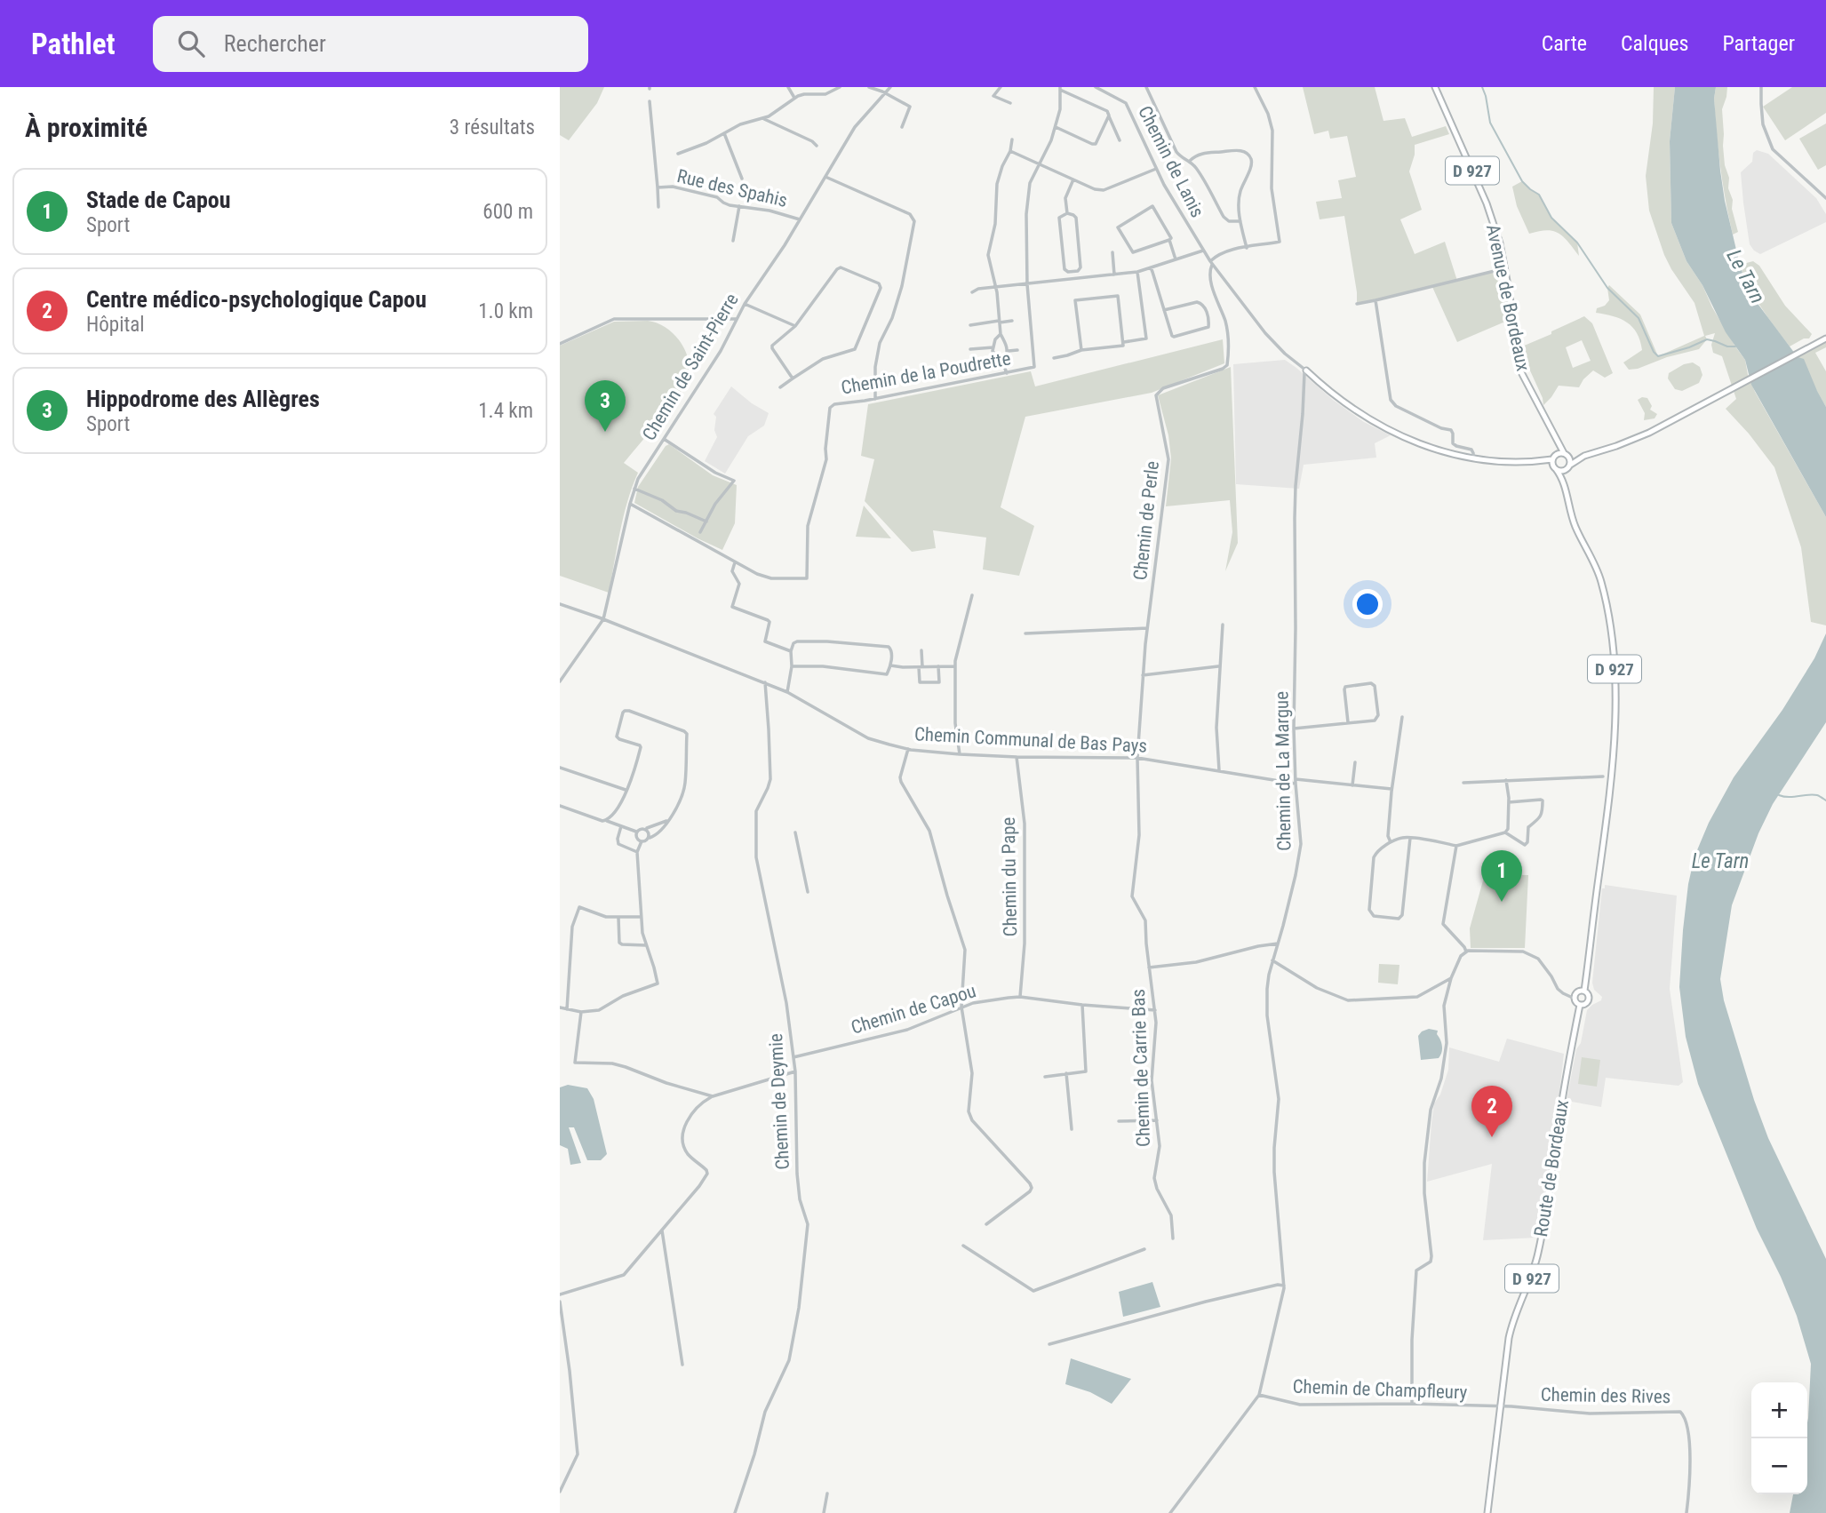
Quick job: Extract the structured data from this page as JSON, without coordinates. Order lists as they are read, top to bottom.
{
  "streets": {
    "main road": ["D 927", "Avenue de Bordeaux", "Route de Bordeaux"],
    "street": [
      "Chemin de Lanis",
      "Rue des Spahis",
      "Chemin de Saint-Pierre",
      "Chemin de la Poudrette",
      "Chemin de Perle",
      "Chemin Communal de Bas Pays",
      "Chemin de La Margue",
      "Chemin du Pape",
      "Chemin de Capou",
      "Chemin de Carrie Bas",
      "Chemin de Deymie",
      "Chemin de Champfleury",
      "Chemin des Rives"
    ]
  },
  "crossings": [
    ["Chemin de Lanis", "Chemin de Perle"],
    ["D 927", "Avenue de Bordeaux"],
    ["D 927", "Route de Bordeaux"],
    ["Rue des Spahis", "Chemin de Saint-Pierre"],
    ["Chemin de Saint-Pierre", "Chemin de la Poudrette"],
    ["Chemin de Saint-Pierre", "Chemin Communal de Bas Pays"],
    ["Chemin de Perle", "Chemin Communal de Bas Pays"],
    ["Chemin de Perle", "Chemin de Carrie Bas"],
    ["Chemin Communal de Bas Pays", "Chemin de La Margue"],
    ["Chemin Communal de Bas Pays", "Chemin du Pape"],
    ["Chemin Communal de Bas Pays", "Chemin de Carrie Bas"],
    ["Chemin Communal de Bas Pays", "Chemin de Deymie"],
    ["Chemin de La Margue", "Chemin de Champfleury"],
    ["Chemin du Pape", "Chemin de Capou"],
    ["Chemin de Capou", "Chemin de Carrie Bas"],
    ["Chemin de Capou", "Chemin de Deymie"],
    ["Route de Bordeaux", "Chemin de Champfleury"],
    ["Route de Bordeaux", "Chemin des Rives"],
    ["Chemin de Champfleury", "Chemin des Rives"]
  ],
  "water": ["Le Tarn"],
  "page": {
    "header": "Pathlet",
    "search": "Rechercher",
    "nav": ["Carte", "Calques", "Partager"],
    "heading": ["À proximité", "3 résultats"],
    "list": [
      {
        "mark": "1",
        "name": "Stade de Capou",
        "note": "Sport",
        "value": "600 m"
      },
      {
        "mark": "2",
        "name": "Centre médico-psychologique Capou",
        "note": "Hôpital",
        "value": "1.0 km"
      },
      {
        "mark": "3",
        "name": "Hippodrome des Allègres",
        "note": "Sport",
        "value": "1.4 km"
      }
    ],
    "pins": ["3", "1", "2"],
    "map_buttons": ["+", "−"]
  }
}
